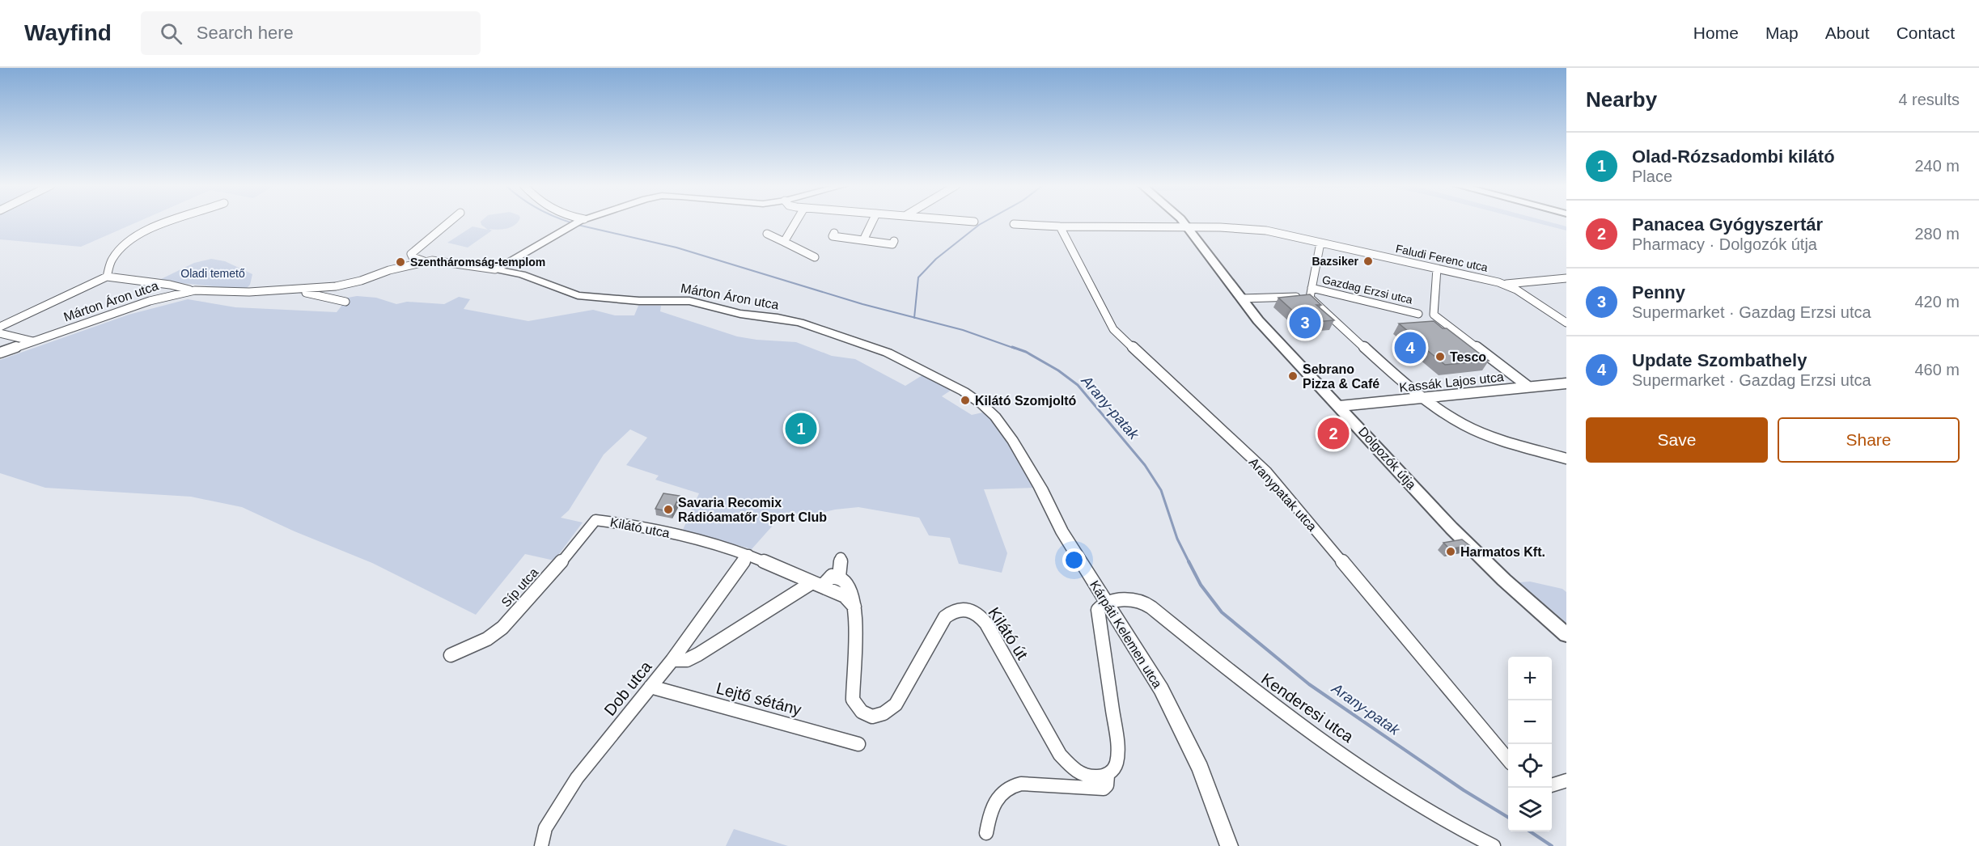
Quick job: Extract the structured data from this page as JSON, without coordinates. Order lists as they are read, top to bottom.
{
  "streets": {
    "main road": ["Dolgozók útja"],
    "street": [
      "Faludi Ferenc utca",
      "Gazdag Erzsi utca",
      "Márton Áron utca",
      "Kassák Lajos utca",
      "Aranypatak utca",
      "Kilátó utca",
      "Síp utca",
      "Kilátó út",
      "Kárpáti Kelemen utca",
      "Dob utca",
      "Lejtő sétány",
      "Kenderesi utca"
    ]
  },
  "crossings": [
    ["Faludi Ferenc utca", "Gazdag Erzsi utca"],
    ["Faludi Ferenc utca", "Dolgozók útja"],
    ["Faludi Ferenc utca", "Aranypatak utca"],
    ["Gazdag Erzsi utca", "Kassák Lajos utca"],
    ["Márton Áron utca", "Kárpáti Kelemen utca"],
    ["Kassák Lajos utca", "Dolgozók útja"],
    ["Kilátó utca", "Síp utca"],
    ["Kilátó utca", "Dob utca"],
    ["Kárpáti Kelemen utca", "Kenderesi utca"],
    ["Dob utca", "Lejtő sétány"]
  ],
  "water": ["Arany-patak"],
  "parks": ["Oladi temető"],
  "places": [
    "Bazsiker",
    "Szentháromság-templom",
    "Tesco",
    "Sebrano Pizza & Café",
    "Kilátó Szomjoltó",
    "Savaria Recomix Rádióamatőr Sport Club",
    "Harmatos Kft."
  ],
  "page": {
    "header": "Wayfind",
    "search": "Search here",
    "nav": [
      "Home",
      "Map",
      "About",
      "Contact"
    ],
    "heading": ["Nearby", "4 results"],
    "list": [
      {
        "mark": "1",
        "name": "Olad-Rózsadombi kilátó",
        "note": "Place",
        "value": "240 m"
      },
      {
        "mark": "2",
        "name": "Panacea Gyógyszertár",
        "note": "Pharmacy · Dolgozók útja",
        "value": "280 m"
      },
      {
        "mark": "3",
        "name": "Penny",
        "note": "Supermarket · Gazdag Erzsi utca",
        "value": "420 m"
      },
      {
        "mark": "4",
        "name": "Update Szombathely",
        "note": "Supermarket · Gazdag Erzsi utca",
        "value": "460 m"
      }
    ],
    "pins": [
      "3",
      "4",
      "1",
      "2"
    ],
    "buttons": ["Save", "Share"],
    "map_buttons": ["+", "−"]
  }
}
